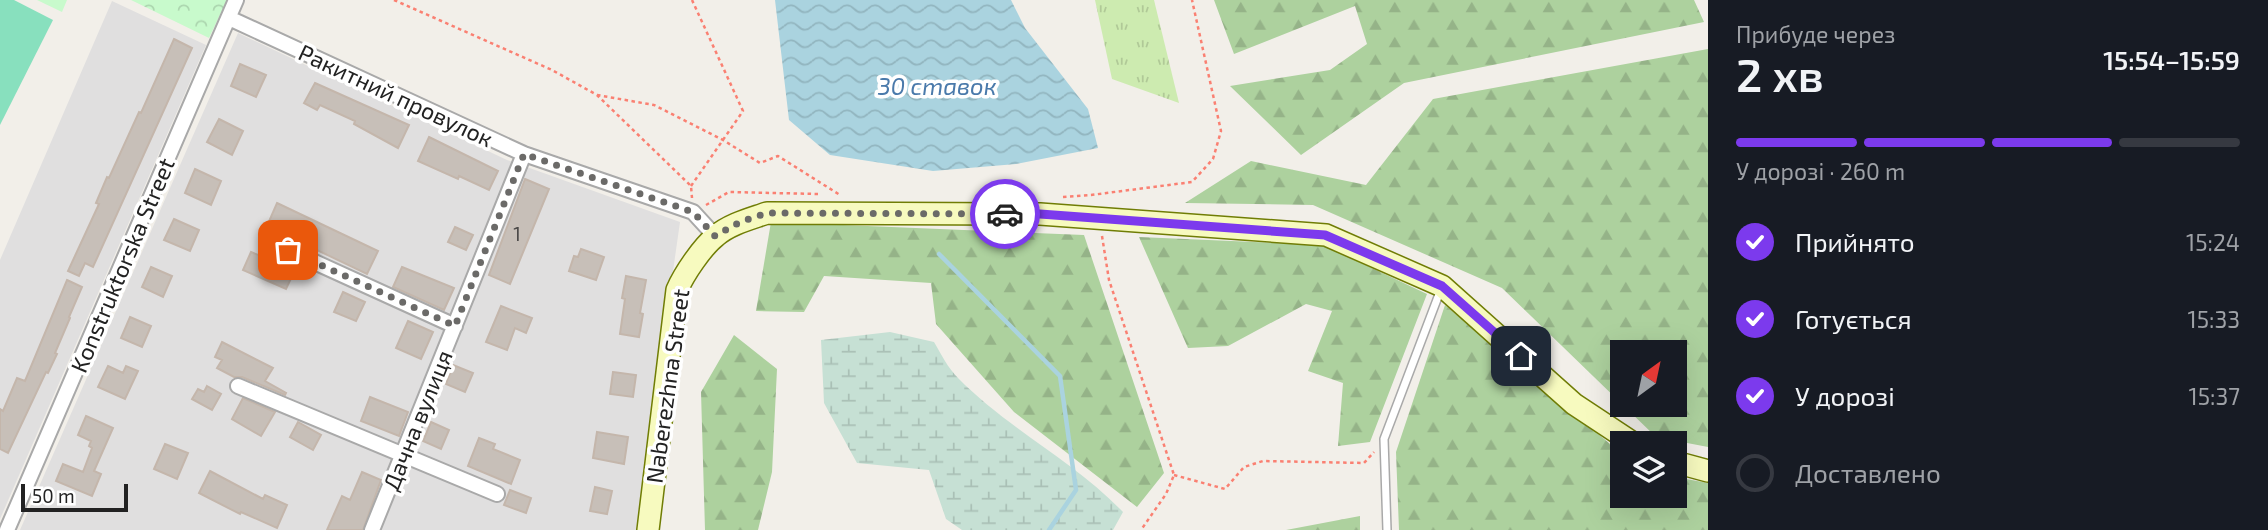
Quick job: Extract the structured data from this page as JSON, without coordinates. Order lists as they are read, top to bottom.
{
  "streets": {
    "street": [
      "Ракитний провулок",
      "Konstruktorska Street",
      "Naberezhna Street",
      "Дачна вулиця"
    ]
  },
  "crossings": [
    ["Ракитний провулок", "Konstruktorska Street"],
    ["Ракитний провулок", "Naberezhna Street"],
    ["Ракитний провулок", "Дачна вулиця"]
  ],
  "water": ["30 ставок"],
  "house_numbers": ["1"],
  "scale_bar": "50 m",
  "north": "top right",
  "page": {
    "heading": ["2 хв", "Прибуде через", "15:54–15:59"],
    "bar": "У дорозі · 260 m",
    "list": [
      ["Прийнято", "15:24"],
      ["Готується", "15:33"],
      ["У дорозі", "15:37"],
      "Доставлено"
    ],
    "scale": "50 m"
  }
}
